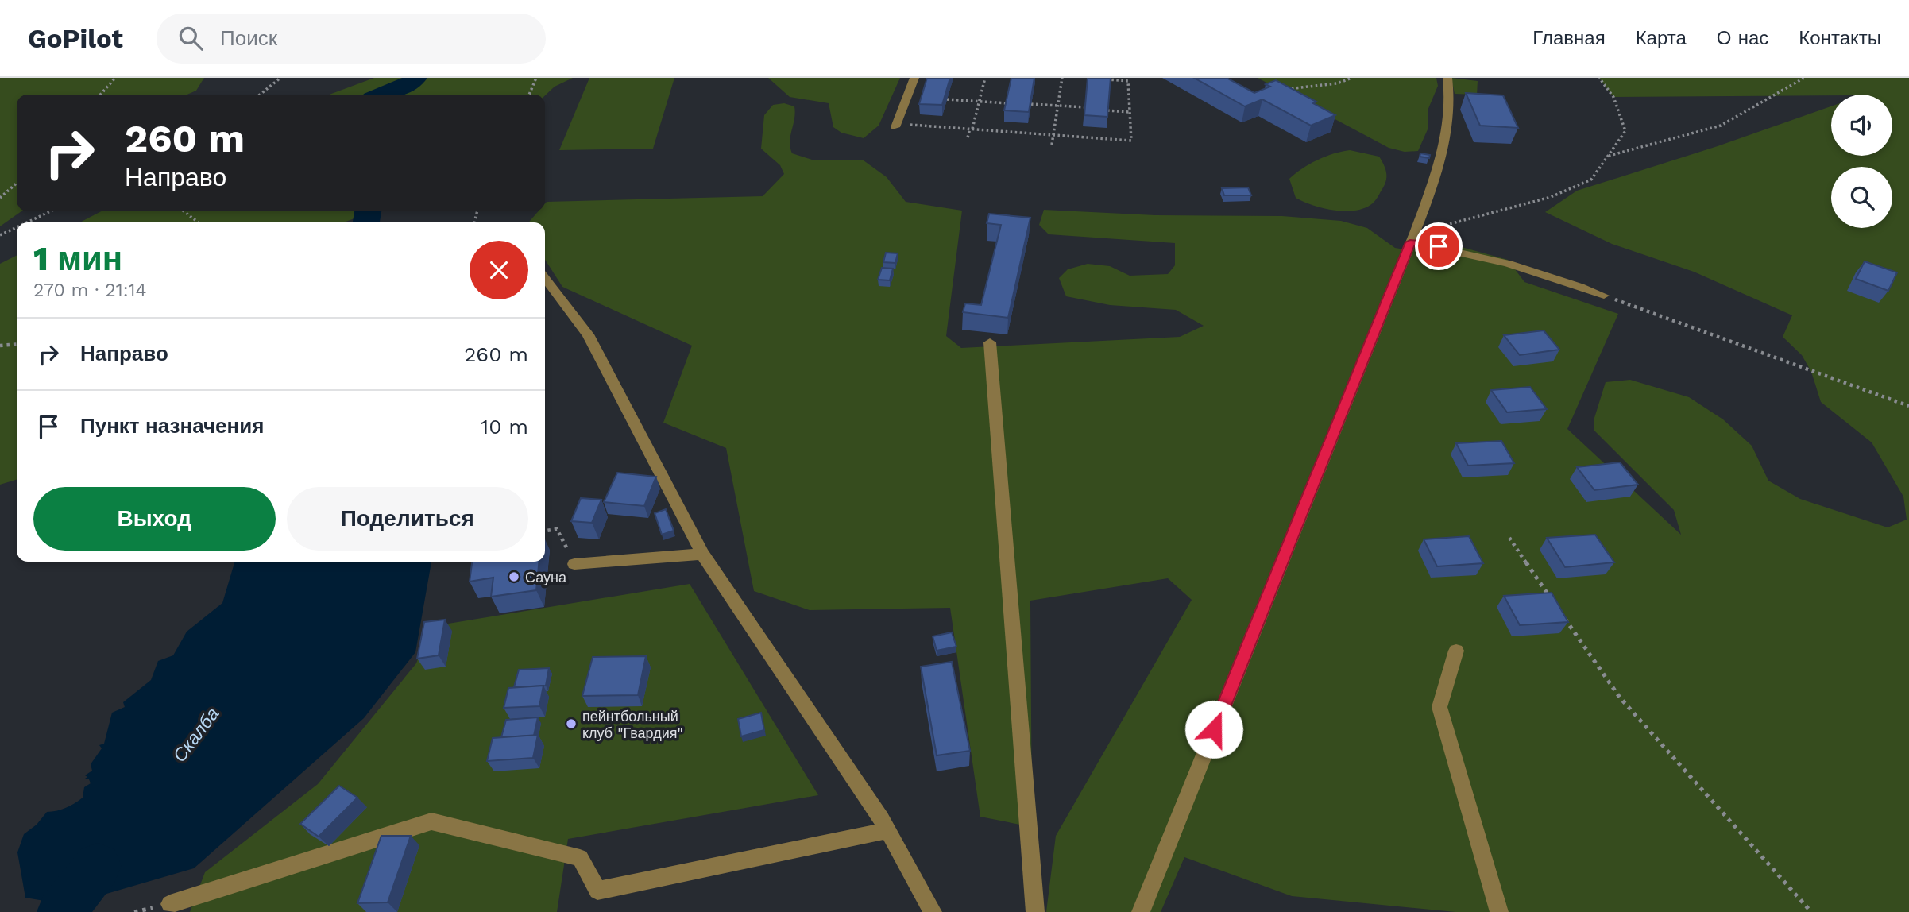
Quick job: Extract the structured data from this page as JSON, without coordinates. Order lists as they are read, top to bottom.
{
  "water": ["Скалба"],
  "places": ["Сауна", "пейнтбольный клуб \"Гвардия\""],
  "page": {
    "header": "GoPilot",
    "search": "Поиск",
    "nav": [
      "Главная",
      "Карта",
      "О нас",
      "Контакты"
    ],
    "turn": ["260 m", "Направо"],
    "heading": ["1 мин", "270 m · 21:14"],
    "list": [
      {
        "name": "Направо",
        "value": "260 m"
      },
      {
        "name": "Пункт назначения",
        "value": "10 m"
      }
    ],
    "buttons": ["Выход", "Поделиться"]
  }
}
